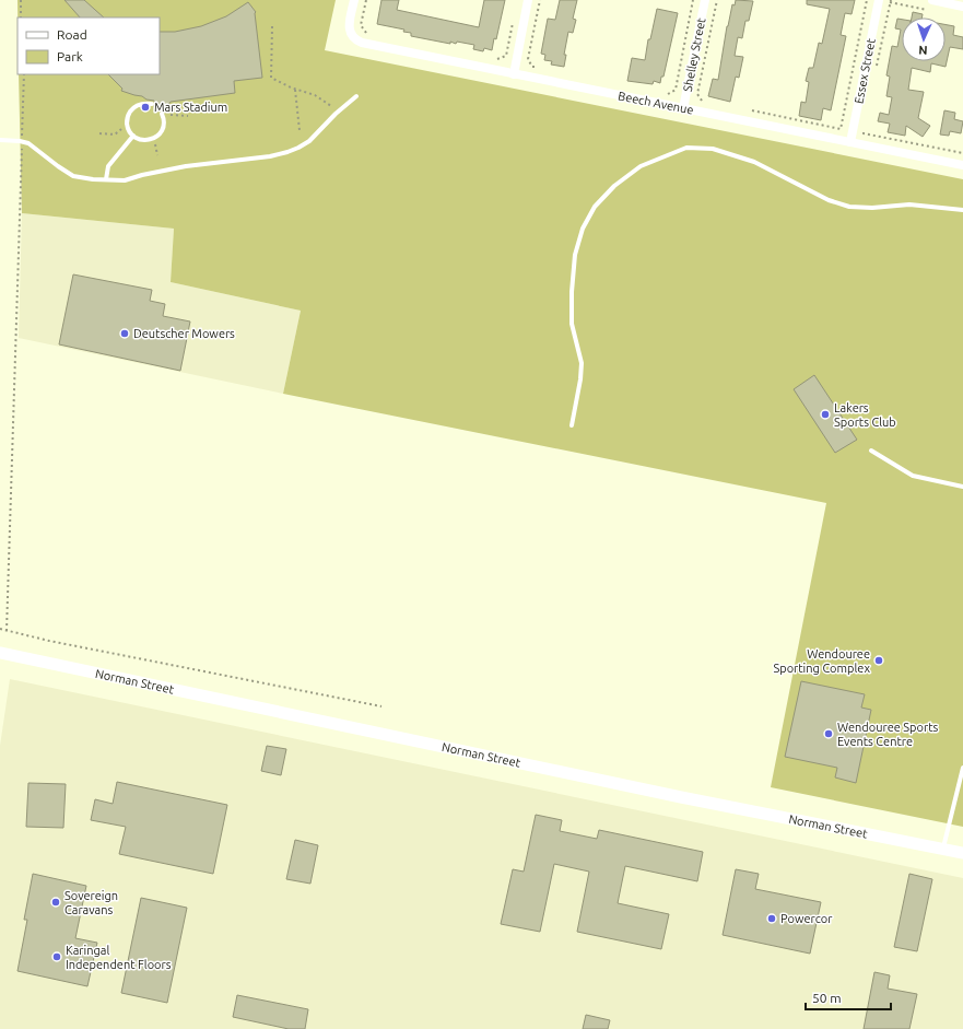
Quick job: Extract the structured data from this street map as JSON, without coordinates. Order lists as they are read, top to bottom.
{
  "streets": {
    "main road": ["Norman Street"],
    "street": ["Shelley Street", "Essex Street", "Beech Avenue"]
  },
  "crossings": [
    ["Shelley Street", "Beech Avenue"],
    ["Essex Street", "Beech Avenue"]
  ],
  "places": [
    "Mars Stadium",
    "Deutscher Mowers",
    "Lakers Sports Club",
    "Wendouree Sporting Complex",
    "Wendouree Sports Events Centre",
    "Sovereign Caravans",
    "Powercor",
    "Karingal Independent Floors"
  ],
  "legend": ["Road", "Park"],
  "scale_bar": "50 m",
  "north": "bottom"
}
